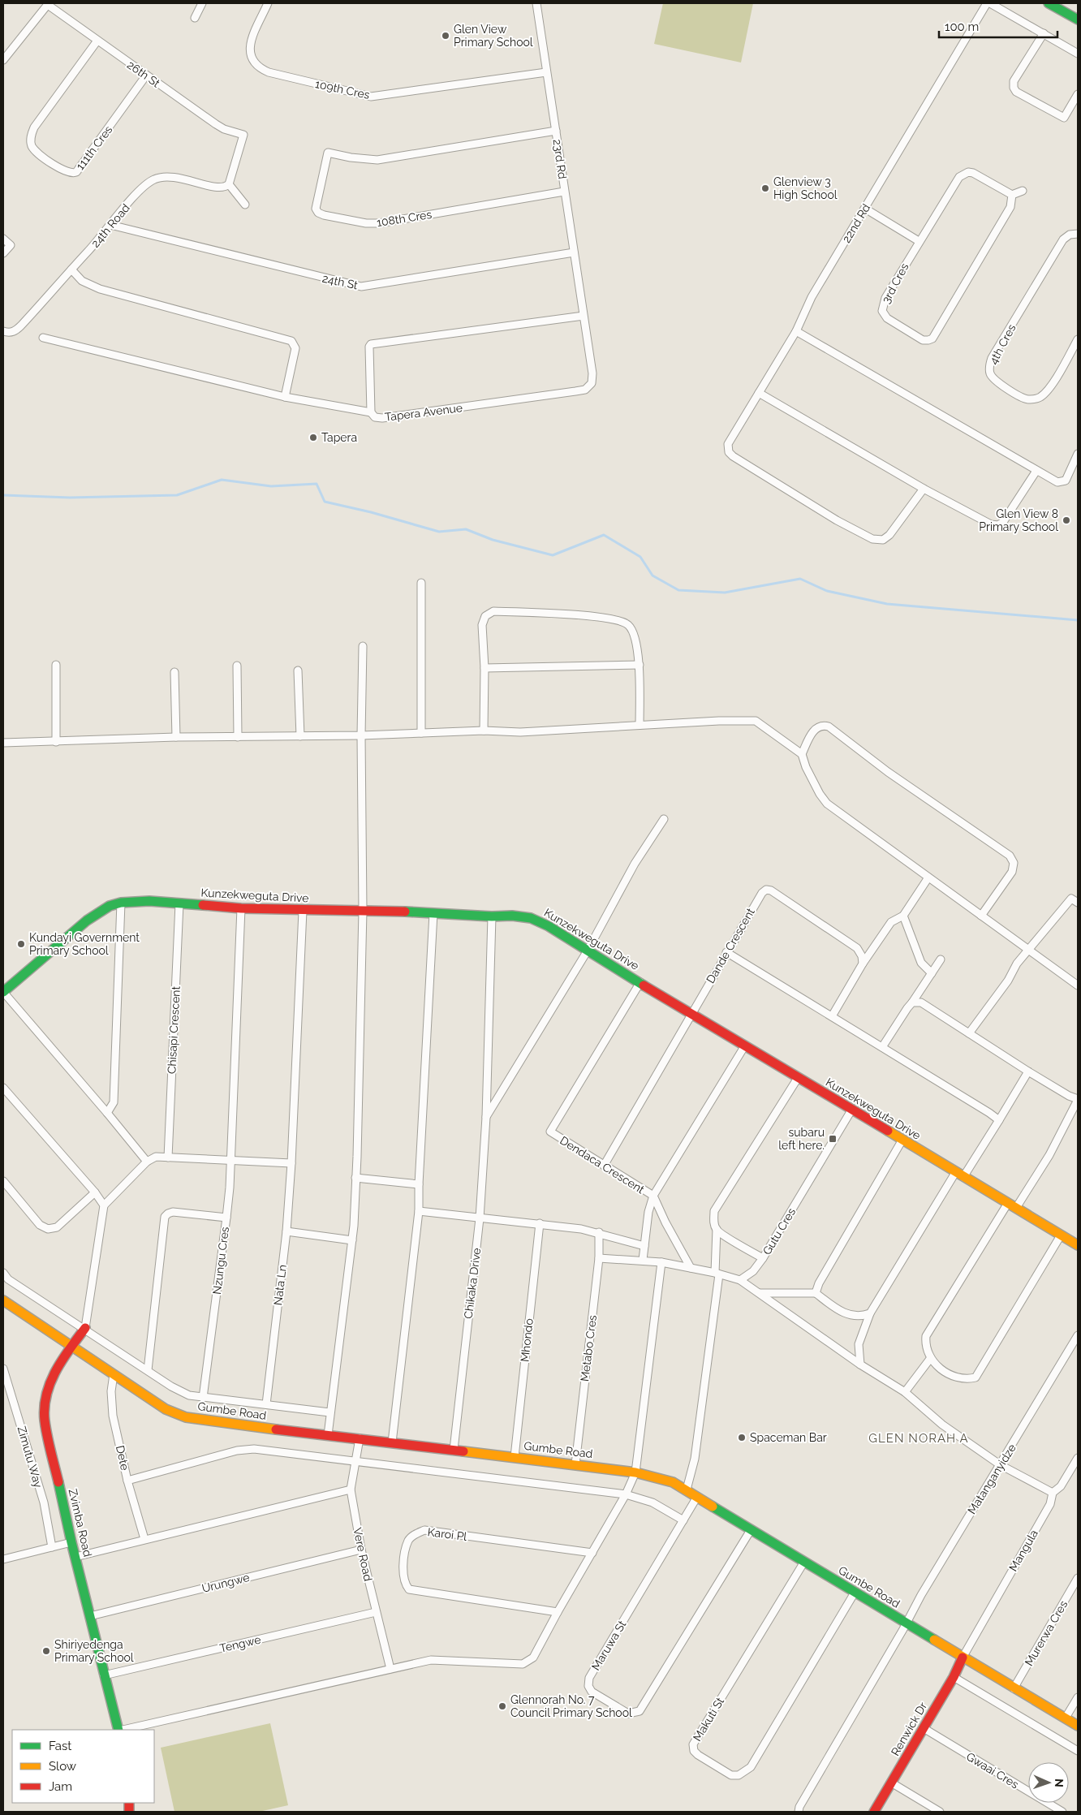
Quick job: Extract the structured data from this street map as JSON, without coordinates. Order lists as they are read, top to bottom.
{
  "streets": {
    "street": [
      "26th St",
      "109th Cres",
      "111th Cres",
      "23rd Rd",
      "108th Cres",
      "22nd Rd",
      "24th Road",
      "24th St",
      "3rd Cres",
      "4th Cres",
      "Tapera Avenue",
      "Kunzekweguta Drive",
      "Dande Crescent",
      "Chisapi Crescent",
      "Dendaca Crescent",
      "Gutu Cres",
      "Nzungu Cres",
      "Chikaka Drive",
      "Nata Ln",
      "Mhondo",
      "Metabo Cres",
      "Gumbe Road",
      "Zimutu Way",
      "Dete",
      "Matanganyidze",
      "Zvimba Road",
      "Karoi Pl",
      "Mangula",
      "Vere Road",
      "Urungwe",
      "Murerwa Cres",
      "Tengwe",
      "Maruwa St",
      "Makuti St",
      "Renwick Dr",
      "Gwaai Cres"
    ]
  },
  "crossings": [
    ["26th St", "111th Cres"],
    ["26th St", "24th Road"],
    ["109th Cres", "23rd Rd"],
    ["23rd Rd", "108th Cres"],
    ["23rd Rd", "24th St"],
    ["23rd Rd", "Tapera Avenue"],
    ["24th Road", "24th St"],
    ["Kunzekweguta Drive", "Dande Crescent"],
    ["Kunzekweguta Drive", "Chisapi Crescent"],
    ["Kunzekweguta Drive", "Dendaca Crescent"],
    ["Kunzekweguta Drive", "Gutu Cres"],
    ["Kunzekweguta Drive", "Chikaka Drive"],
    ["Kunzekweguta Drive", "Nata Ln"],
    ["Dande Crescent", "Dendaca Crescent"],
    ["Chikaka Drive", "Gumbe Road"],
    ["Mhondo", "Gumbe Road"],
    ["Metabo Cres", "Gumbe Road"],
    ["Gumbe Road", "Dete"],
    ["Gumbe Road", "Matanganyidze"],
    ["Gumbe Road", "Zvimba Road"],
    ["Gumbe Road", "Mangula"],
    ["Gumbe Road", "Vere Road"],
    ["Gumbe Road", "Murerwa Cres"],
    ["Gumbe Road", "Maruwa St"],
    ["Gumbe Road", "Makuti St"],
    ["Gumbe Road", "Renwick Dr"],
    ["Zvimba Road", "Urungwe"],
    ["Zvimba Road", "Tengwe"],
    ["Mangula", "Renwick Dr"],
    ["Vere Road", "Urungwe"],
    ["Vere Road", "Tengwe"],
    ["Renwick Dr", "Gwaai Cres"]
  ],
  "districts": ["GLEN NORAH A"],
  "places": {
    "other": [
      "Glen View Primary School",
      "Glenview 3 High School",
      "Tapera",
      "Glen View 8 Primary School",
      "Kundayi Government Primary School",
      "Spaceman Bar",
      "Shiriyedenga Primary School",
      "Glennorah No. 7 Council Primary School"
    ],
    "transit": ["subaru left here."]
  },
  "legend": ["Fast", "Slow", "Jam"],
  "scale_bar": "100 m",
  "north": "right"
}
